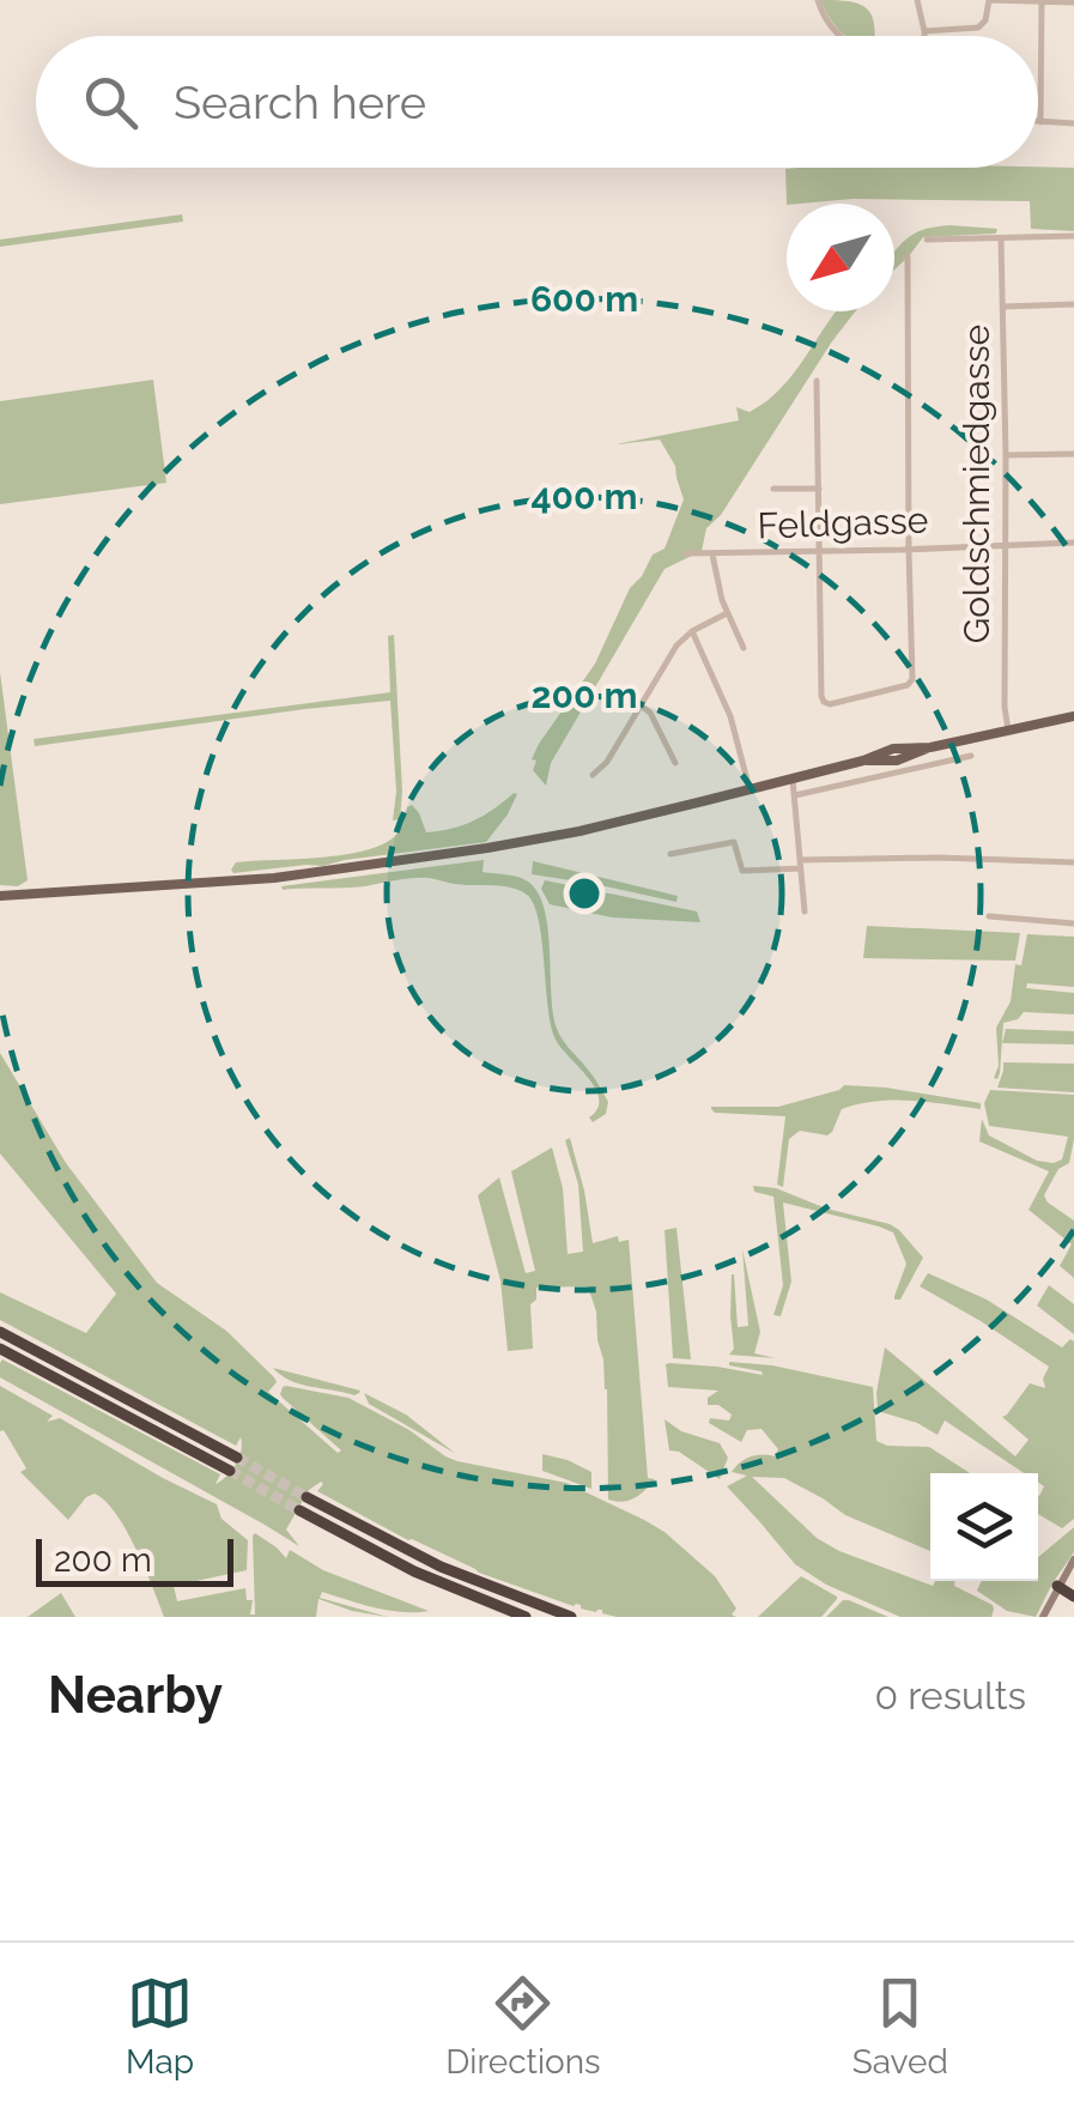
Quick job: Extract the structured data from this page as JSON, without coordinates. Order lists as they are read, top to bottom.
{
  "streets": {
    "street": ["Goldschmiedgasse", "Feldgasse"]
  },
  "crossings": [
    ["Goldschmiedgasse", "Feldgasse"]
  ],
  "scale_bar": "200 m",
  "north": "bottom left",
  "page": {
    "search": "Search here",
    "scale": "200 m",
    "heading": ["Nearby", "0 results"],
    "nav": ["Map", "Directions", "Saved"]
  },
  "rings": ["600 m", "400 m", "200 m"]
}
